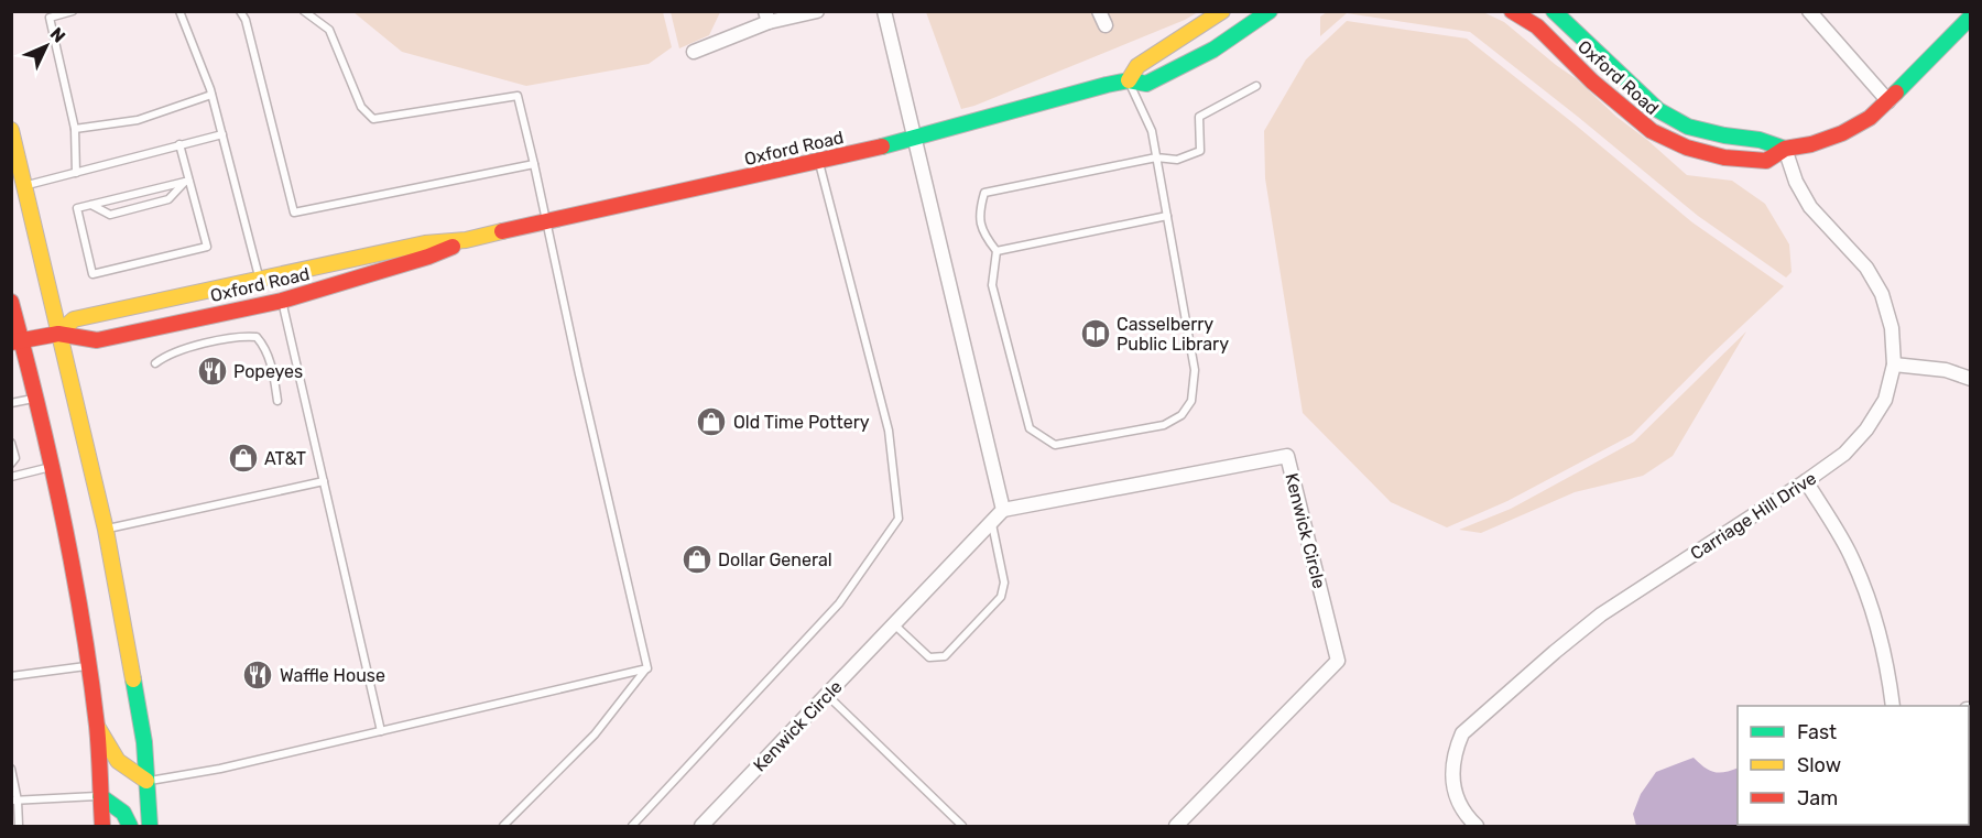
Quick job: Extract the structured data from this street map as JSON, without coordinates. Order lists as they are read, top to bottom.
{
  "streets": {
    "street": ["Oxford Road", "Carriage Hill Drive", "Kenwick Circle"]
  },
  "crossings": [
    ["Oxford Road", "Carriage Hill Drive"]
  ],
  "places": {
    "library": ["Casselberry Public Library"],
    "restaurant": ["Popeyes", "Waffle House"],
    "shop": ["Old Time Pottery", "AT&T", "Dollar General"]
  },
  "legend": ["Fast", "Slow", "Jam"],
  "north": "top right"
}
